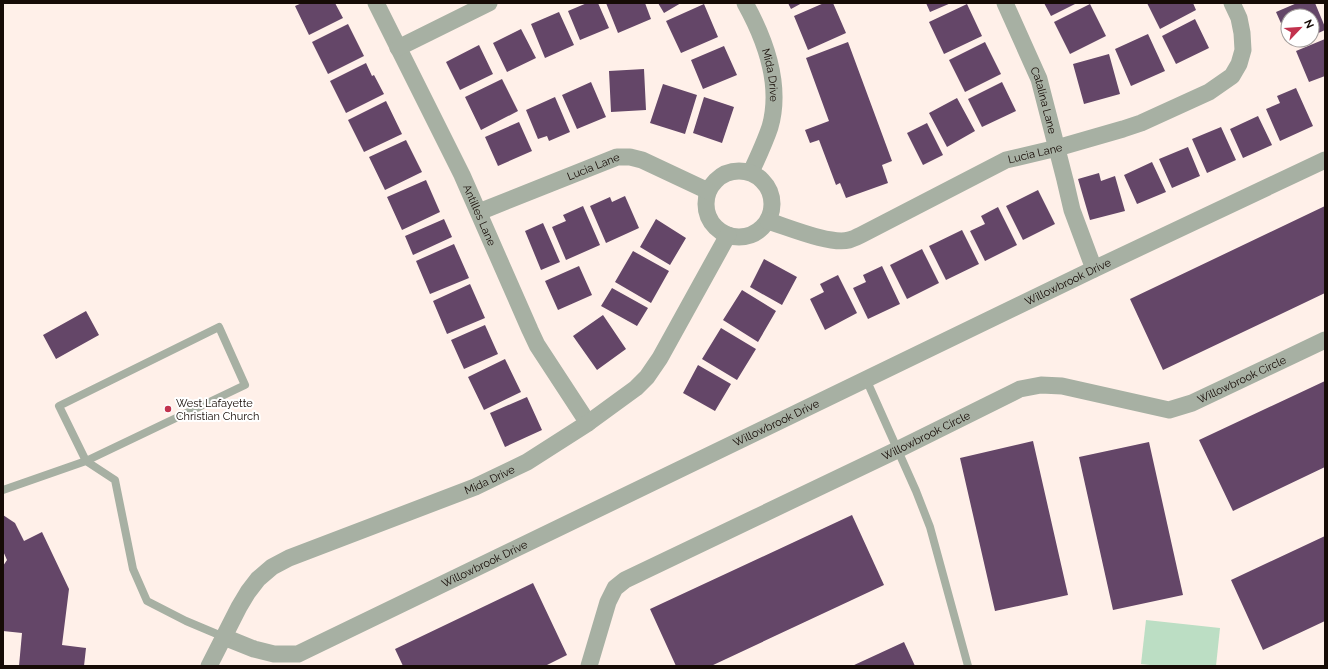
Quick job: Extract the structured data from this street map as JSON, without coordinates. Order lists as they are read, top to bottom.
{
  "streets": {
    "street": [
      "Mida Drive",
      "Catalina Lane",
      "Lucia Lane",
      "Antilles Lane",
      "Willowbrook Drive",
      "Willowbrook Circle"
    ]
  },
  "crossings": [
    ["Mida Drive", "Lucia Lane"],
    ["Mida Drive", "Antilles Lane"],
    ["Mida Drive", "Willowbrook Drive"],
    ["Catalina Lane", "Lucia Lane"],
    ["Catalina Lane", "Willowbrook Drive"],
    ["Lucia Lane", "Antilles Lane"]
  ],
  "places": ["West Lafayette Christian Church"],
  "north": "top right"
}
